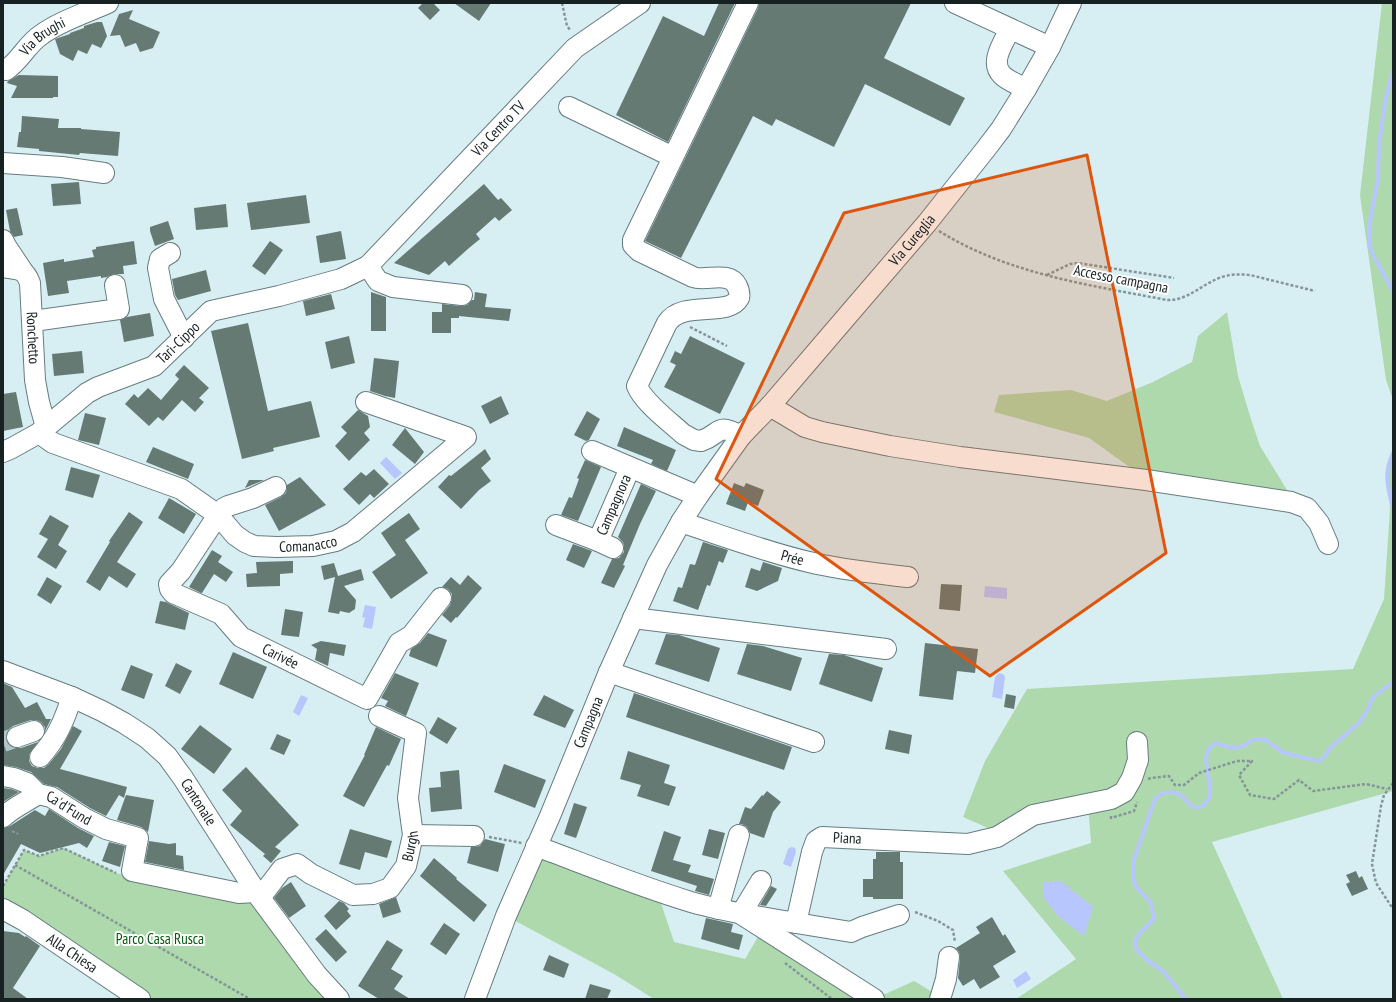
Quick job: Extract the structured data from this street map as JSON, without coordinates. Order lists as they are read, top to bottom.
{
  "streets": {
    "street": [
      "Via Brughi",
      "Via Centro TV",
      "Via Cureglia",
      "Ronchetto",
      "Tarì-Cippo",
      "Campagnora",
      "Comanacco",
      "Prée",
      "Carivée",
      "Campagna",
      "Cantonale",
      "Ca'd'Fund",
      "Piana",
      "Burgh",
      "Alla Chiesa"
    ],
    "path": ["Accesso campagna"]
  },
  "crossings": [
    ["Via Centro TV", "Tarì-Cippo"],
    ["Via Cureglia", "Accesso campagna"],
    ["Via Cureglia", "Campagna"],
    ["Ronchetto", "Tarì-Cippo"],
    ["Ronchetto", "Comanacco"],
    ["Tarì-Cippo", "Comanacco"],
    ["Campagnora", "Campagna"],
    ["Comanacco", "Carivée"],
    ["Prée", "Campagna"],
    ["Cantonale", "Burgh"]
  ],
  "parks": ["Parco Casa Rusca"]
}
